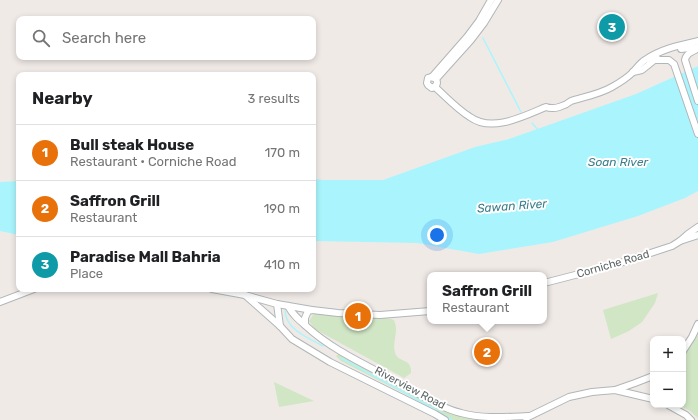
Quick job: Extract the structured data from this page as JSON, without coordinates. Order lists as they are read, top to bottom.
{
  "streets": {
    "street": ["Corniche Road", "Riverview Road"]
  },
  "water": ["Soan River", "Sawan River"],
  "page": {
    "pins": ["3", "1", "2"],
    "search": "Search here",
    "heading": ["Nearby", "3 results"],
    "list": [
      {
        "mark": "1",
        "name": "Bull steak House",
        "note": "Restaurant · Corniche Road",
        "value": "170 m"
      },
      {
        "mark": "2",
        "name": "Saffron Grill",
        "note": "Restaurant",
        "value": "190 m"
      },
      {
        "mark": "3",
        "name": "Paradise Mall Bahria",
        "note": "Place",
        "value": "410 m"
      }
    ],
    "popup": ["Saffron Grill", "Restaurant"],
    "map_buttons": ["+", "−"]
  }
}
